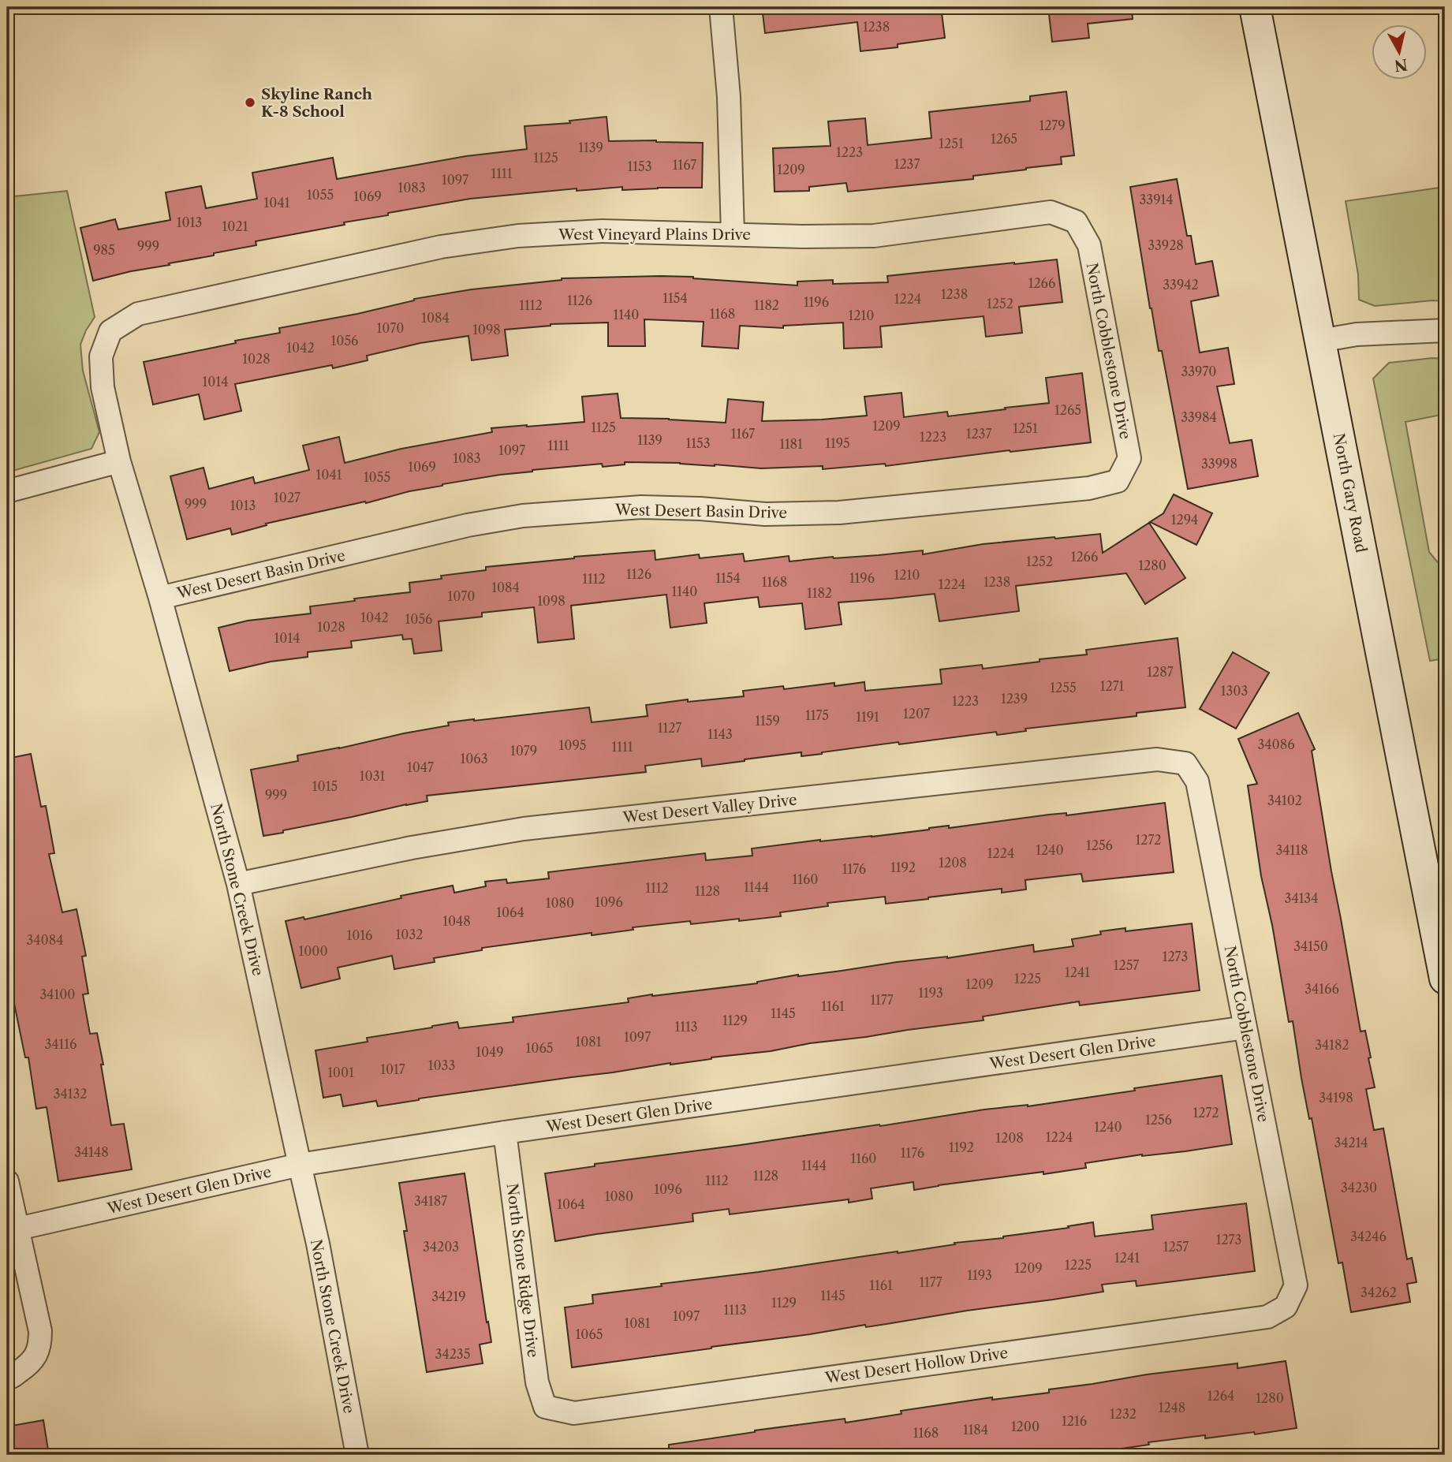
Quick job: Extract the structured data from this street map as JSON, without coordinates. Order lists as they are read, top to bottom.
{
  "streets": {
    "main road": ["North Gary Road"],
    "street": [
      "West Vineyard Plains Drive",
      "North Cobblestone Drive",
      "West Desert Basin Drive",
      "West Desert Valley Drive",
      "North Stone Creek Drive",
      "West Desert Glen Drive",
      "North Stone Ridge Drive",
      "West Desert Hollow Drive"
    ]
  },
  "crossings": [
    ["West Vineyard Plains Drive", "North Cobblestone Drive"],
    ["West Vineyard Plains Drive", "North Stone Creek Drive"],
    ["North Cobblestone Drive", "West Desert Basin Drive"],
    ["North Cobblestone Drive", "West Desert Valley Drive"],
    ["North Cobblestone Drive", "West Desert Glen Drive"],
    ["North Cobblestone Drive", "West Desert Hollow Drive"],
    ["West Desert Basin Drive", "North Stone Creek Drive"],
    ["West Desert Valley Drive", "North Stone Creek Drive"],
    ["North Stone Creek Drive", "West Desert Glen Drive"],
    ["West Desert Glen Drive", "North Stone Ridge Drive"],
    ["North Stone Ridge Drive", "West Desert Hollow Drive"]
  ],
  "places": ["Skyline Ranch K-8 School"],
  "house_numbers": [
    "1238",
    "1279",
    "1265",
    "1251",
    "1139",
    "1223",
    "1125",
    "1237",
    "1167",
    "1153",
    "1209",
    "1111",
    "1097",
    "1083",
    "1055",
    "1069",
    "33914",
    "1041",
    "1013",
    "1021",
    "33928",
    "999",
    "985",
    "1266",
    "33942",
    "1238",
    "1154",
    "1224",
    "1126",
    "1196",
    "1252",
    "1112",
    "1182",
    "1168",
    "1140",
    "1210",
    "1084",
    "1070",
    "1098",
    "1056",
    "1042",
    "1028",
    "33970",
    "1014",
    "1265",
    "33984",
    "1209",
    "1125",
    "1251",
    "1167",
    "1237",
    "1223",
    "1139",
    "1153",
    "1195",
    "1181",
    "1111",
    "1097",
    "1083",
    "33998",
    "1069",
    "1041",
    "1055",
    "1027",
    "999",
    "1013",
    "1294",
    "1266",
    "1252",
    "1280",
    "1126",
    "1210",
    "1154",
    "1196",
    "1112",
    "1168",
    "1238",
    "1224",
    "1084",
    "1140",
    "1182",
    "1070",
    "1098",
    "1042",
    "1056",
    "1028",
    "1014",
    "1287",
    "1271",
    "1255",
    "1303",
    "1239",
    "1223",
    "1207",
    "1175",
    "1191",
    "1159",
    "1127",
    "1143",
    "34086",
    "1095",
    "1111",
    "1079",
    "1063",
    "1047",
    "1031",
    "1015",
    "999",
    "34102",
    "1272",
    "1256",
    "1240",
    "34118",
    "1224",
    "1208",
    "1192",
    "1176",
    "1160",
    "1144",
    "1112",
    "1128",
    "34134",
    "1096",
    "1080",
    "1064",
    "1048",
    "1032",
    "1016",
    "34084",
    "34150",
    "1000",
    "1273",
    "1257",
    "1241",
    "1225",
    "1209",
    "34166",
    "1193",
    "34100",
    "1177",
    "1161",
    "1145",
    "1129",
    "1113",
    "1097",
    "1081",
    "34116",
    "34182",
    "1065",
    "1049",
    "1033",
    "1017",
    "1001",
    "34132",
    "34198",
    "1272",
    "1256",
    "1240",
    "1224",
    "1208",
    "34214",
    "1192",
    "34148",
    "1176",
    "1160",
    "1144",
    "1128",
    "1112",
    "34230",
    "1096",
    "1080",
    "34187",
    "1064",
    "34246",
    "1273",
    "34203",
    "1257",
    "1241",
    "1225",
    "1209",
    "1193",
    "1177",
    "1161",
    "34262",
    "1145",
    "34219",
    "1129",
    "1113",
    "1097",
    "1081",
    "1065",
    "34235",
    "1264",
    "1280",
    "1248",
    "1232",
    "1216",
    "1200",
    "1184",
    "1168"
  ],
  "north": "bottom"
}
